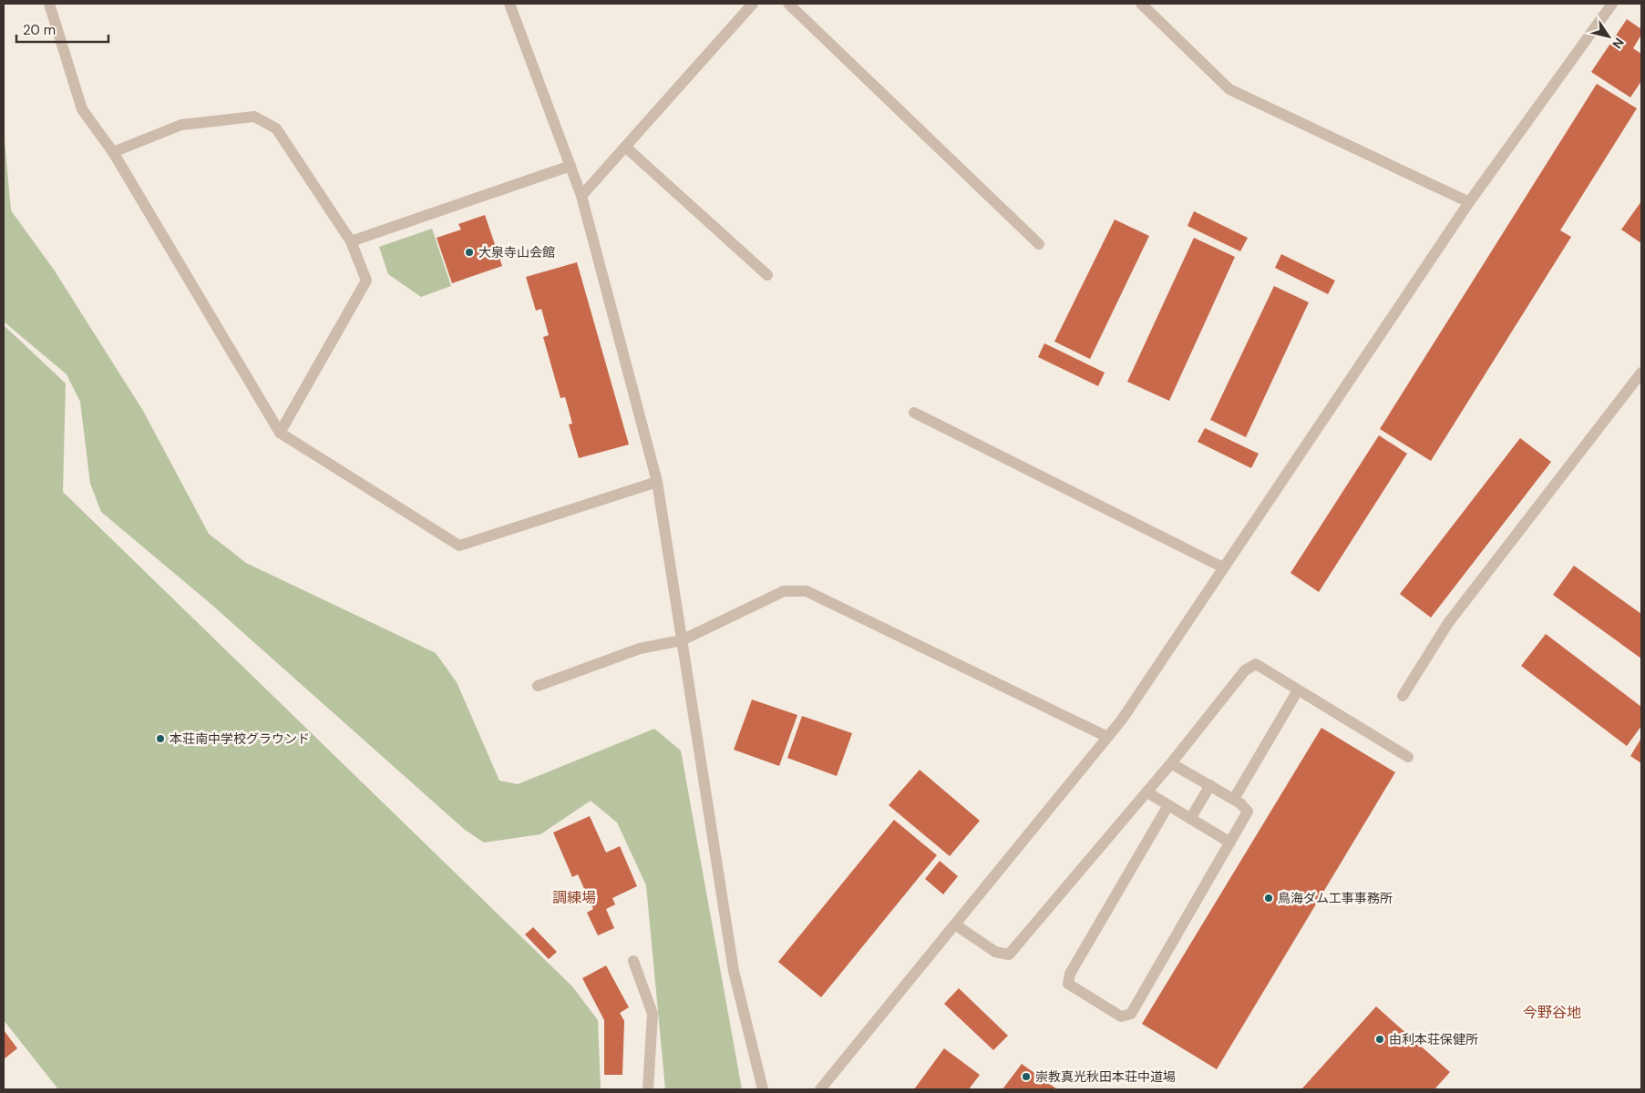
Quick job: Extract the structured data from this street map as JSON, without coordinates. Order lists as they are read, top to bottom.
{
  "districts": ["調練場", "今野谷地"],
  "places": [
    "大泉寺山会館",
    "本荘南中学校グラウンド",
    "鳥海ダム工事事務所",
    "由利本荘保健所",
    "崇教真光秋田本荘中道場"
  ],
  "scale_bar": "20 m",
  "north": "bottom right"
}
